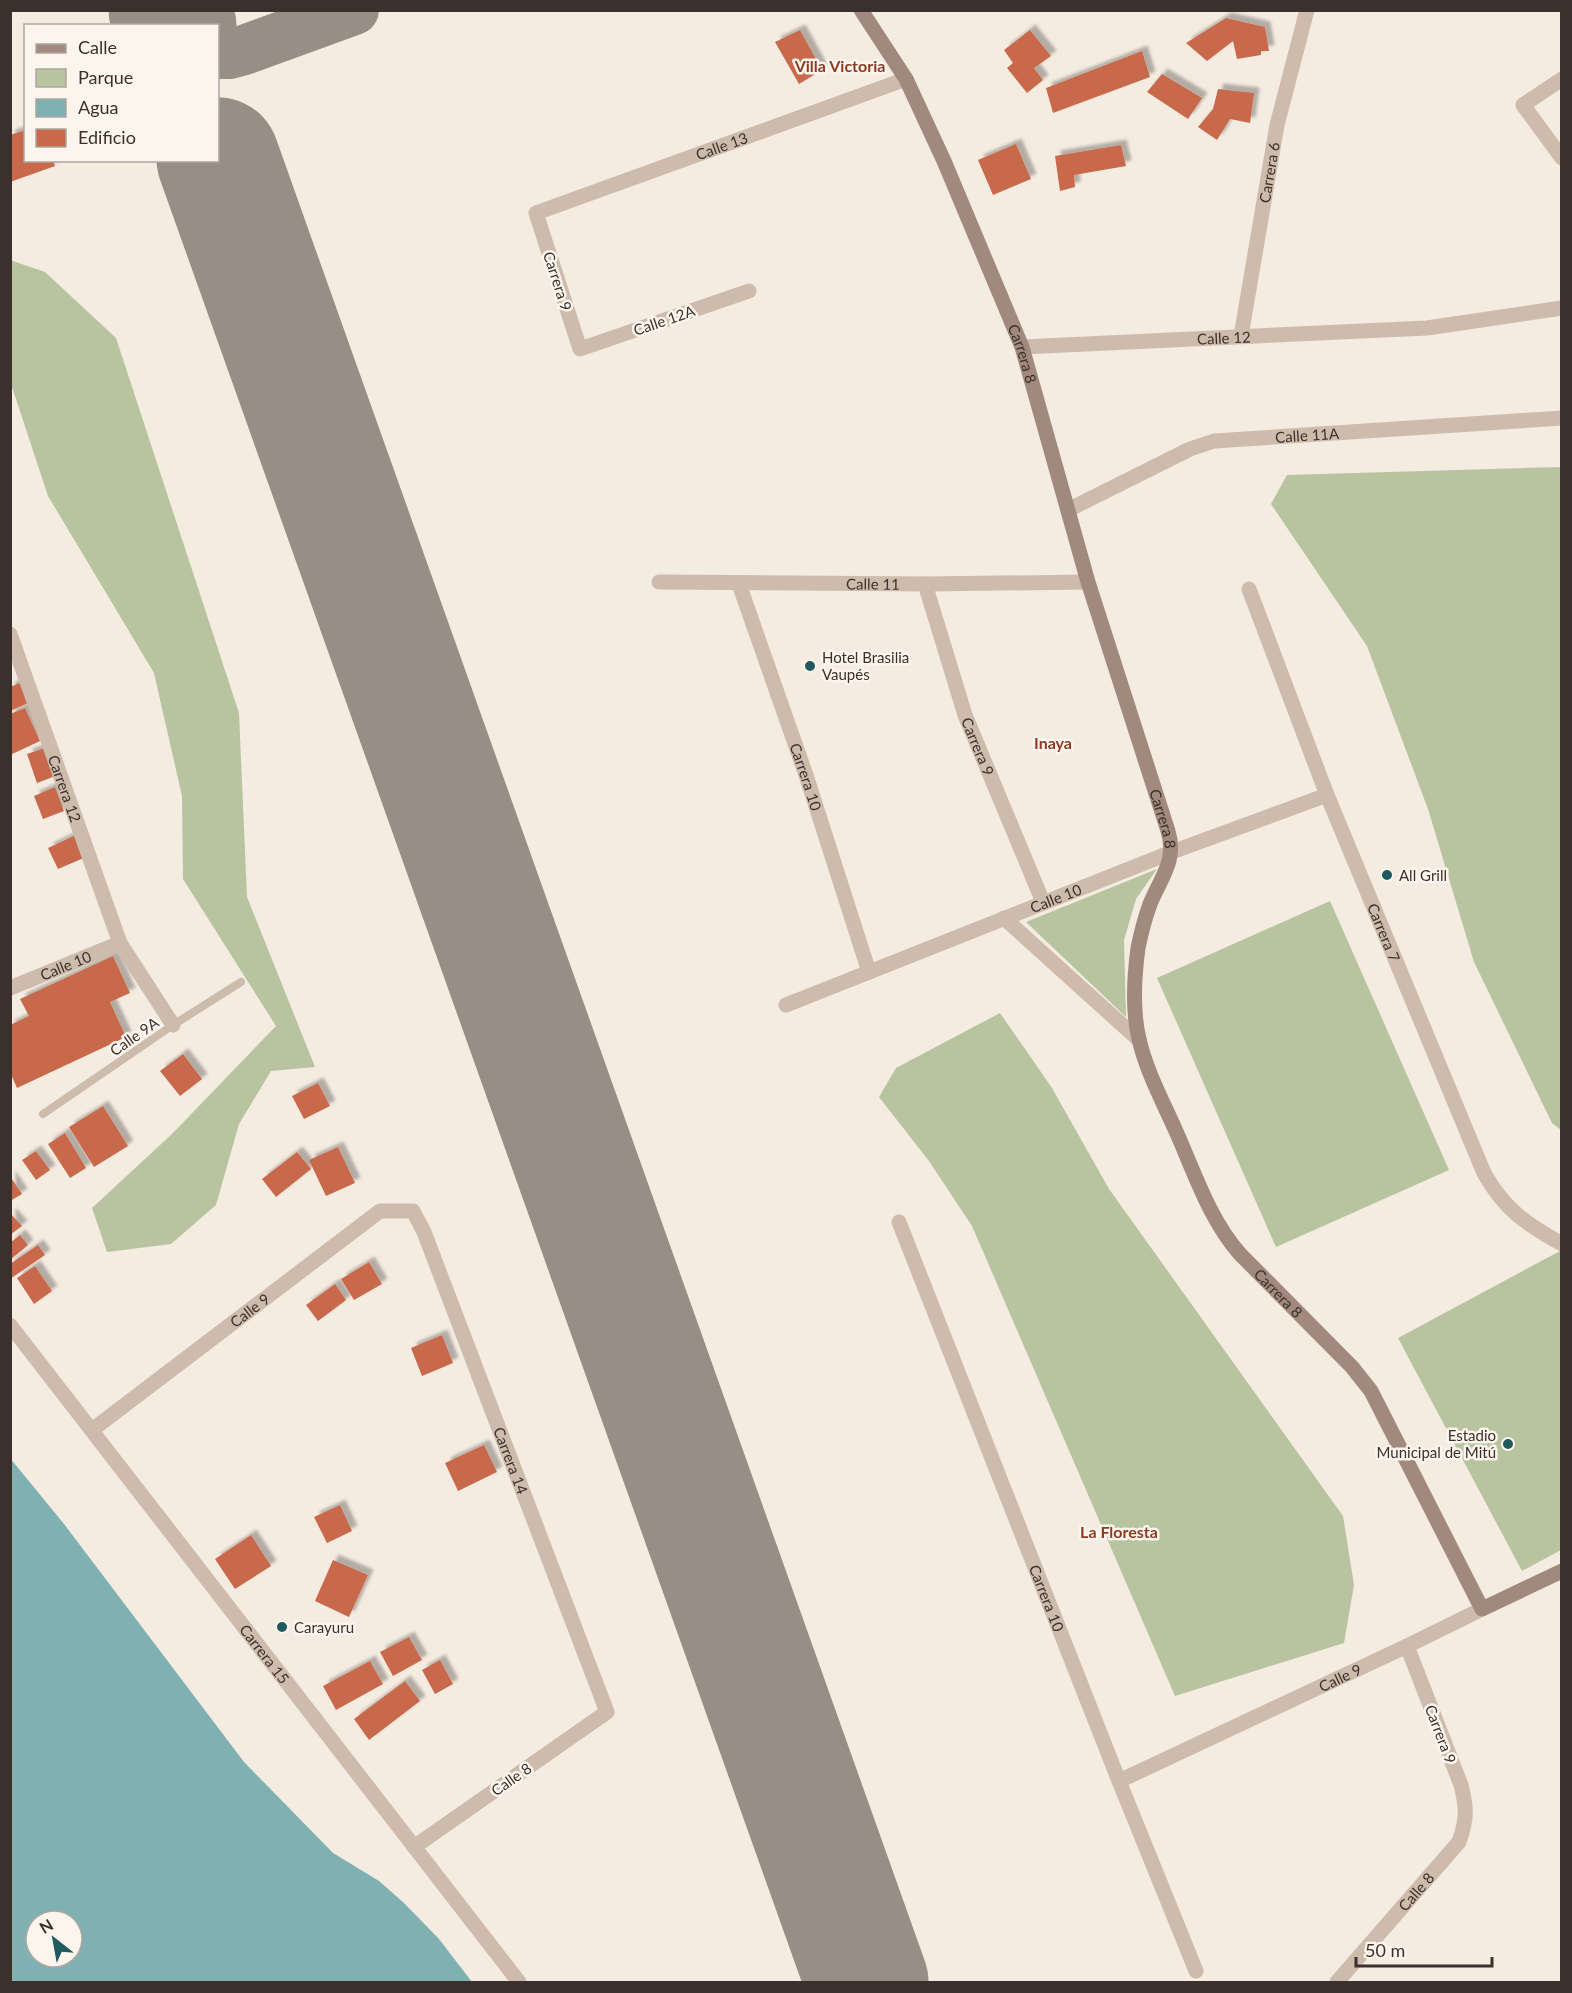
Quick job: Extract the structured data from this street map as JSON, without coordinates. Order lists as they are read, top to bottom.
{
  "streets": {
    "street": [
      "Calle 13",
      "Carrera 6",
      "Carrera 9",
      "Calle 12A",
      "Calle 12",
      "Carrera 8",
      "Calle 11A",
      "Calle 11",
      "Carrera 10",
      "Carrera 12",
      "Calle 10",
      "Carrera 7",
      "Calle 9",
      "Carrera 14",
      "Carrera 15",
      "Calle 8"
    ],
    "lane": ["Calle 9A"]
  },
  "crossings": [
    ["Calle 13", "Carrera 9"],
    ["Calle 13", "Carrera 8"],
    ["Carrera 6", "Calle 12"],
    ["Carrera 9", "Calle 12A"],
    ["Carrera 9", "Calle 11"],
    ["Carrera 9", "Calle 10"],
    ["Carrera 9", "Calle 9"],
    ["Carrera 9", "Calle 8"],
    ["Calle 12", "Carrera 8"],
    ["Carrera 8", "Calle 11A"],
    ["Carrera 8", "Calle 11"],
    ["Carrera 8", "Calle 10"],
    ["Carrera 8", "Calle 9"],
    ["Calle 11", "Carrera 10"],
    ["Carrera 10", "Calle 10"],
    ["Carrera 10", "Calle 9"],
    ["Carrera 12", "Calle 10"],
    ["Carrera 12", "Calle 9A"],
    ["Calle 10", "Carrera 7"],
    ["Calle 9", "Carrera 14"],
    ["Calle 9", "Carrera 15"],
    ["Carrera 14", "Calle 8"],
    ["Carrera 15", "Calle 8"]
  ],
  "districts": ["Villa Victoria", "Inaya", "La Floresta"],
  "places": [
    "Hotel Brasilia Vaupés",
    "All Grill",
    "Estadio Municipal de Mitú",
    "Carayuru"
  ],
  "legend": [
    "Calle",
    "Parque",
    "Agua",
    "Edificio"
  ],
  "scale_bar": "50 m",
  "north": "top left"
}
